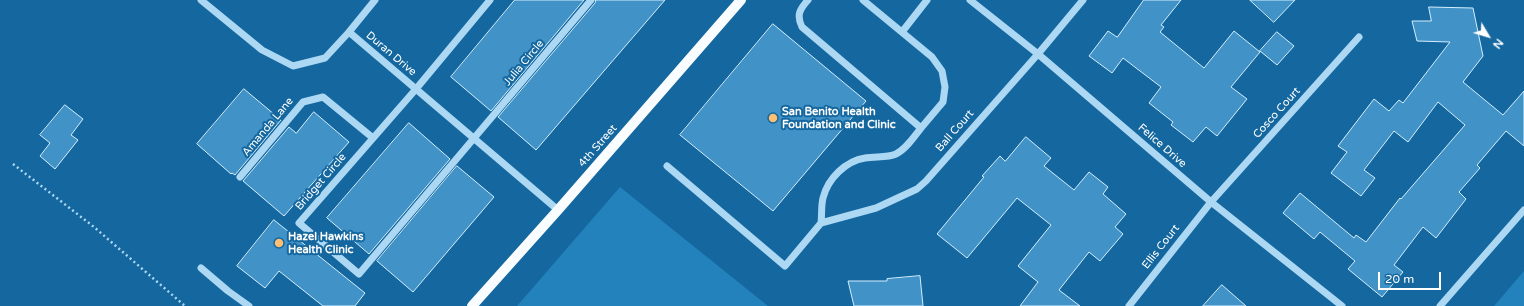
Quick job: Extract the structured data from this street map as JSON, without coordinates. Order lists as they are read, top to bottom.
{
  "streets": {
    "main road": ["4th Street"],
    "street": [
      "Duran Drive",
      "Julia Circle",
      "Cosco Court",
      "Amanda Lane",
      "Ball Court",
      "Felice Drive",
      "Bridget Circle",
      "Ellis Court"
    ]
  },
  "crossings": [
    ["Duran Drive", "Julia Circle"],
    ["Duran Drive", "4th Street"],
    ["Duran Drive", "Bridget Circle"],
    ["Julia Circle", "Bridget Circle"],
    ["Cosco Court", "Felice Drive"],
    ["Cosco Court", "Ellis Court"],
    ["Amanda Lane", "Bridget Circle"],
    ["Ball Court", "Felice Drive"],
    ["Felice Drive", "Ellis Court"]
  ],
  "places": ["San Benito Health Foundation and Clinic", "Hazel Hawkins Health Clinic"],
  "scale_bar": "20 m",
  "north": "bottom right"
}
